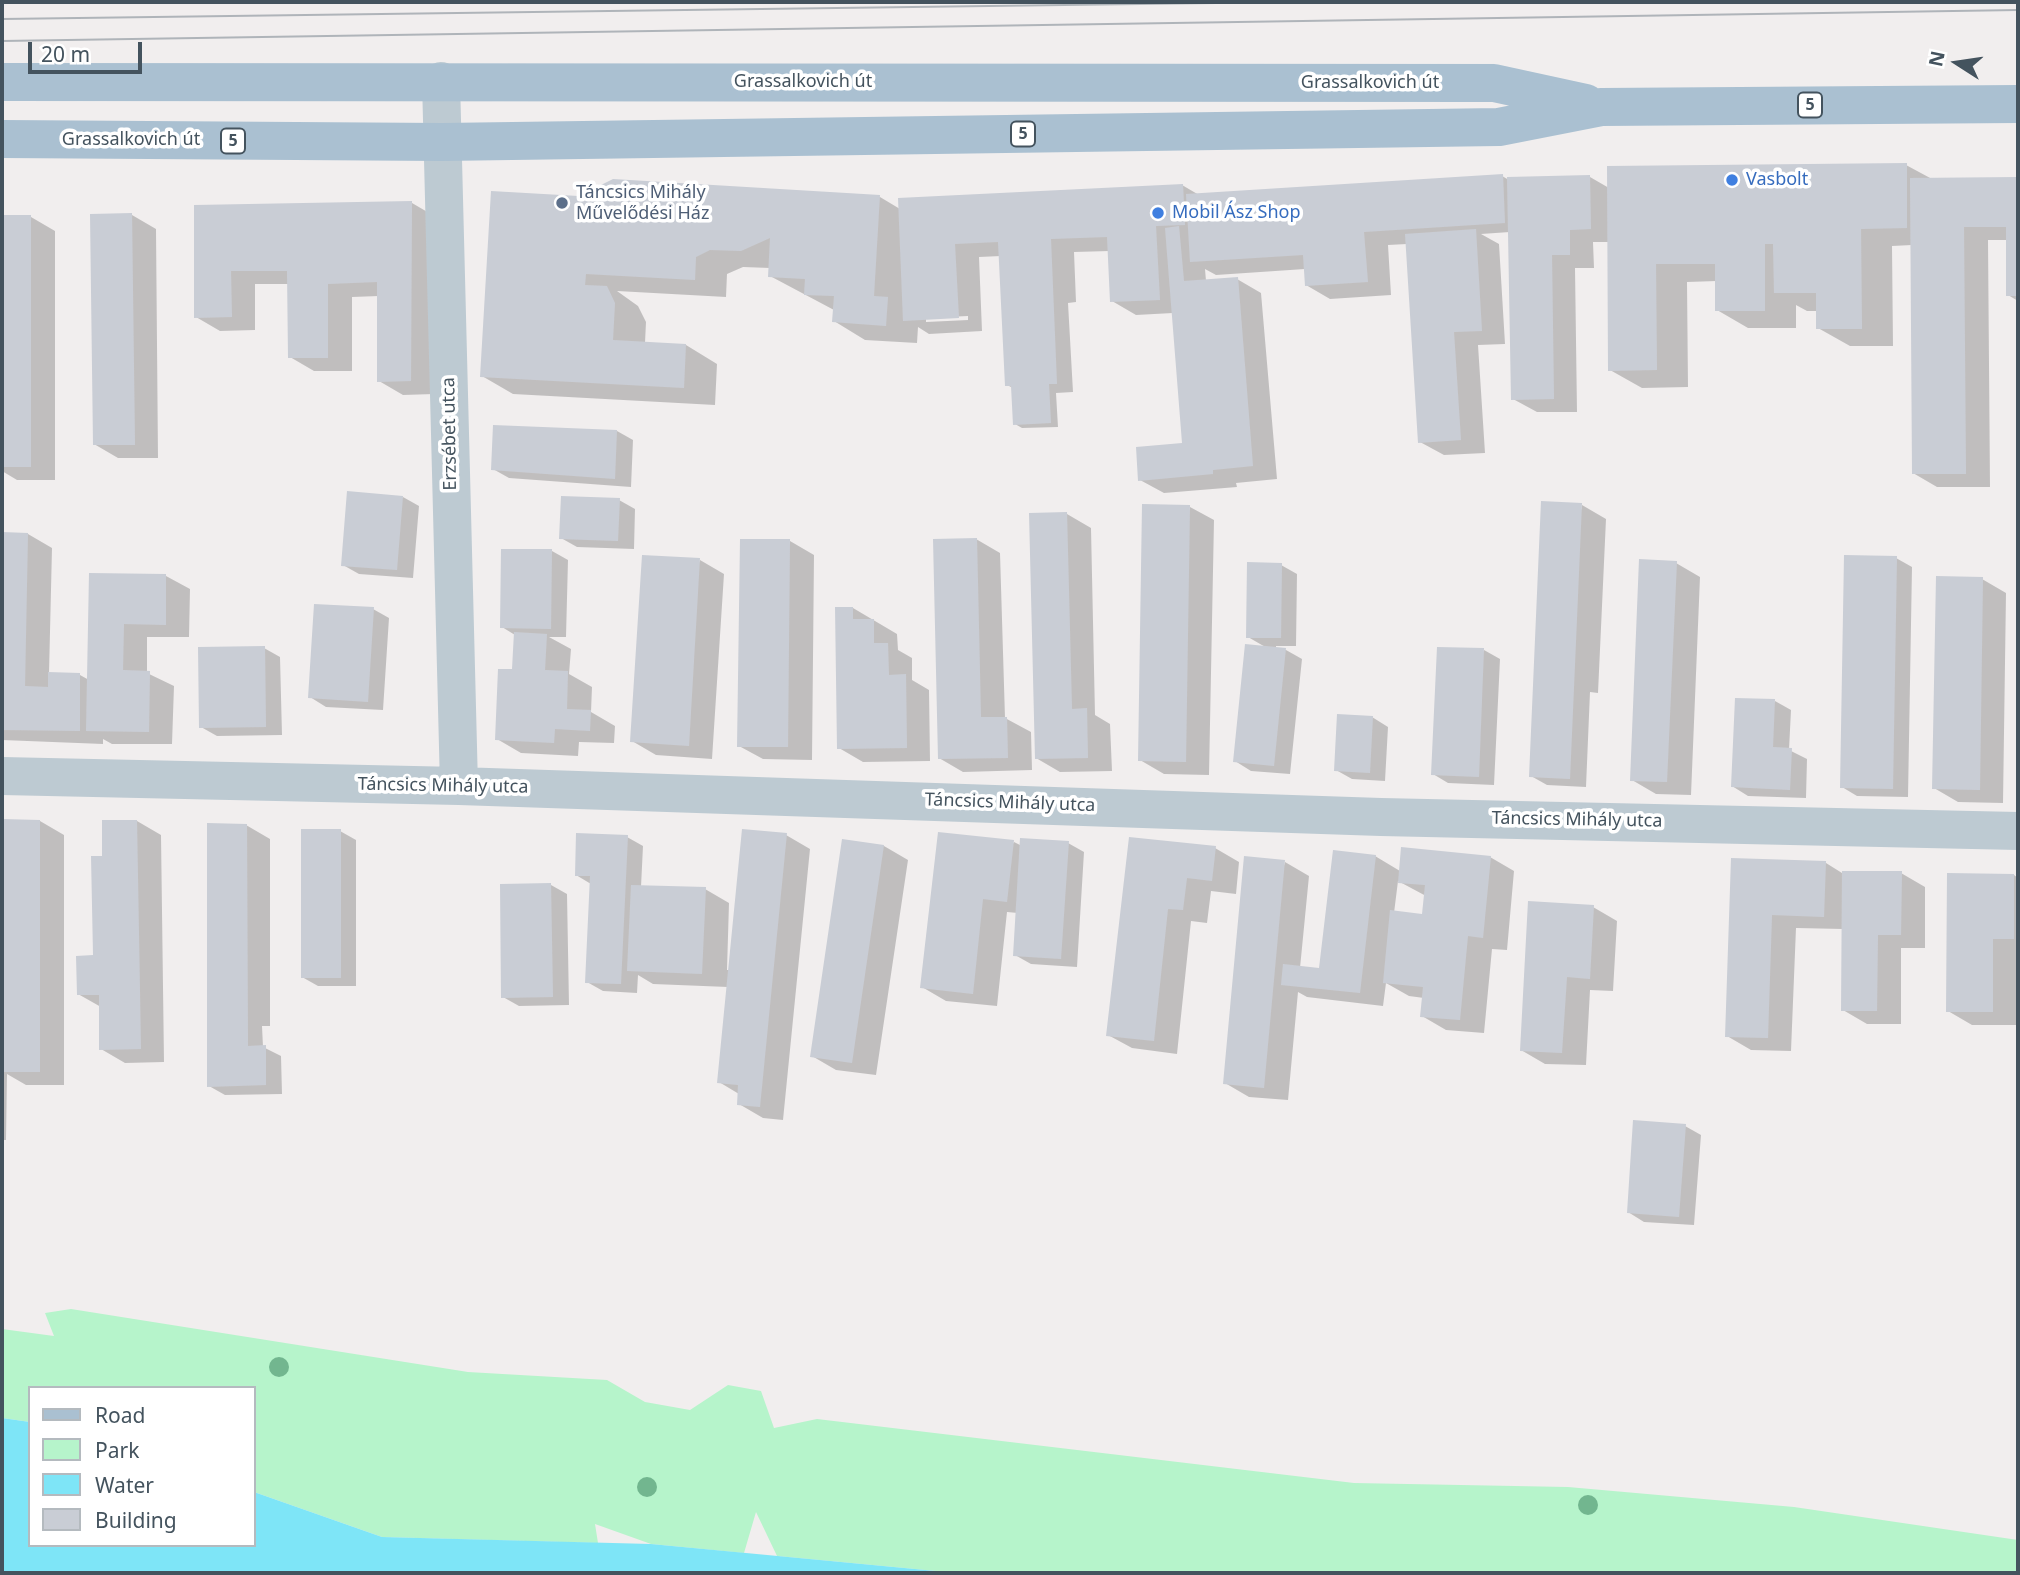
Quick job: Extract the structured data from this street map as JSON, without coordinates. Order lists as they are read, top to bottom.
{
  "streets": {
    "main road": ["Grassalkovich út", "5"],
    "street": ["Erzsébet utca", "Táncsics Mihály utca"]
  },
  "crossings": [
    ["Grassalkovich út", "Erzsébet utca"],
    ["Erzsébet utca", "Táncsics Mihály utca"]
  ],
  "places": ["Vasbolt", "Táncsics Mihály Művelődési Ház", "Mobil Ász Shop"],
  "legend": [
    "Road",
    "Park",
    "Water",
    "Building"
  ],
  "scale_bar": "20 m",
  "north": "left"
}
